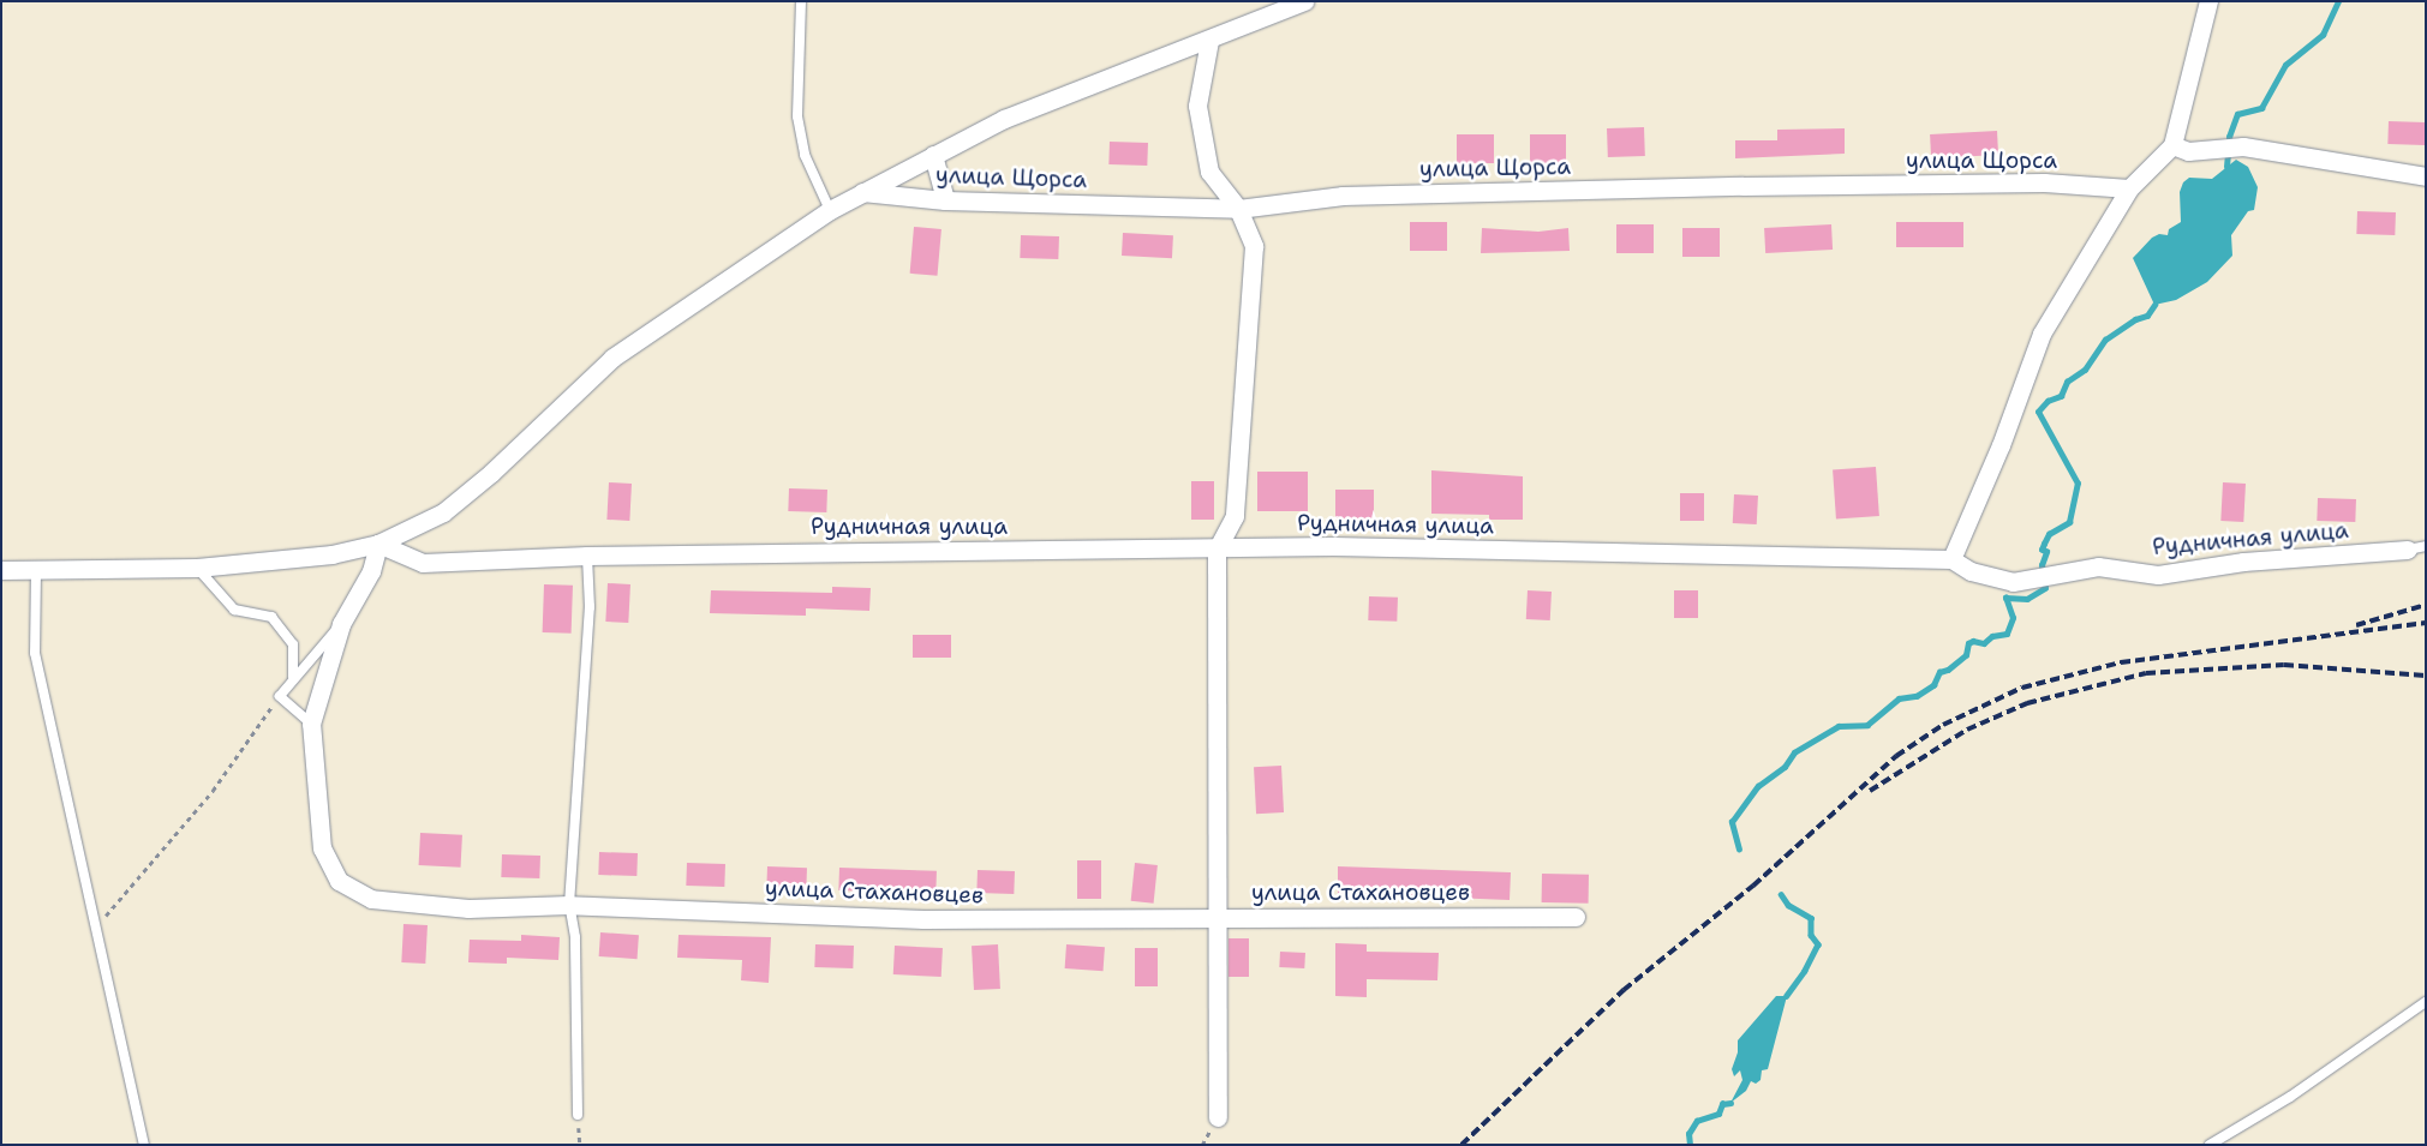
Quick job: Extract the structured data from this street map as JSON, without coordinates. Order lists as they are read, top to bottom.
{
  "streets": {
    "street": ["улица Щорса", "Рудничная улица", "улица Стахановцев"]
  }
}
